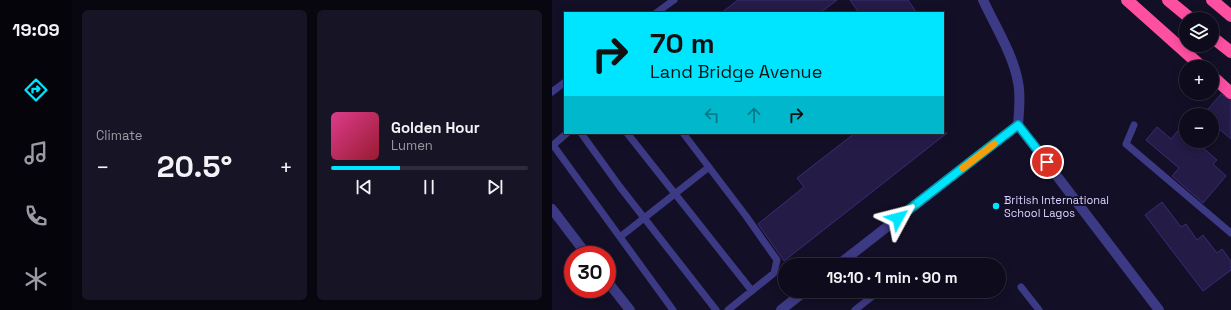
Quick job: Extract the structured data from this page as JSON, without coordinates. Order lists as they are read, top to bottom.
{
  "places": ["British International School Lagos"],
  "page": {
    "tabs": "19:09",
    "tile": "Climate",
    "map_buttons": ["+", "−"],
    "turn": ["70 m", "Land Bridge Avenue"],
    "song": ["Golden Hour", "Lumen"],
    "heat": ["−", "20.5°", "+"],
    "limit": "30",
    "trip": "19:10 · 1 min · 90 m"
  }
}
